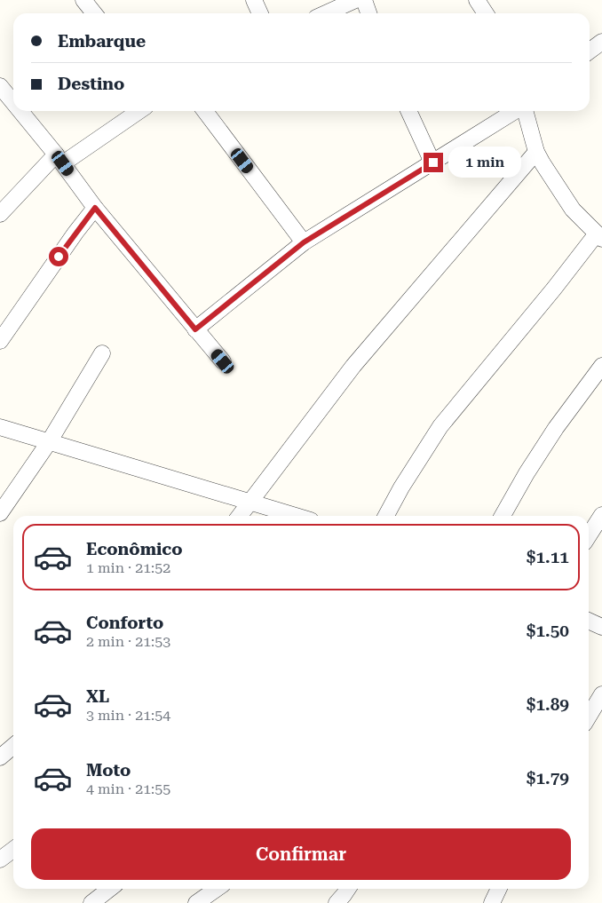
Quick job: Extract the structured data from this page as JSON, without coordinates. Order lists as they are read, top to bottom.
{
  "page": {
    "banner": ["Embarque", "Destino"],
    "bubble": "1 min",
    "list": [
      {
        "name": "Econômico",
        "note": "1 min · 21:52",
        "value": "$1.11"
      },
      {
        "name": "Conforto",
        "note": "2 min · 21:53",
        "value": "$1.50"
      },
      {
        "name": "XL",
        "note": "3 min · 21:54",
        "value": "$1.89"
      },
      {
        "name": "Moto",
        "note": "4 min · 21:55",
        "value": "$1.79"
      }
    ],
    "buttons": "Confirmar"
  }
}
